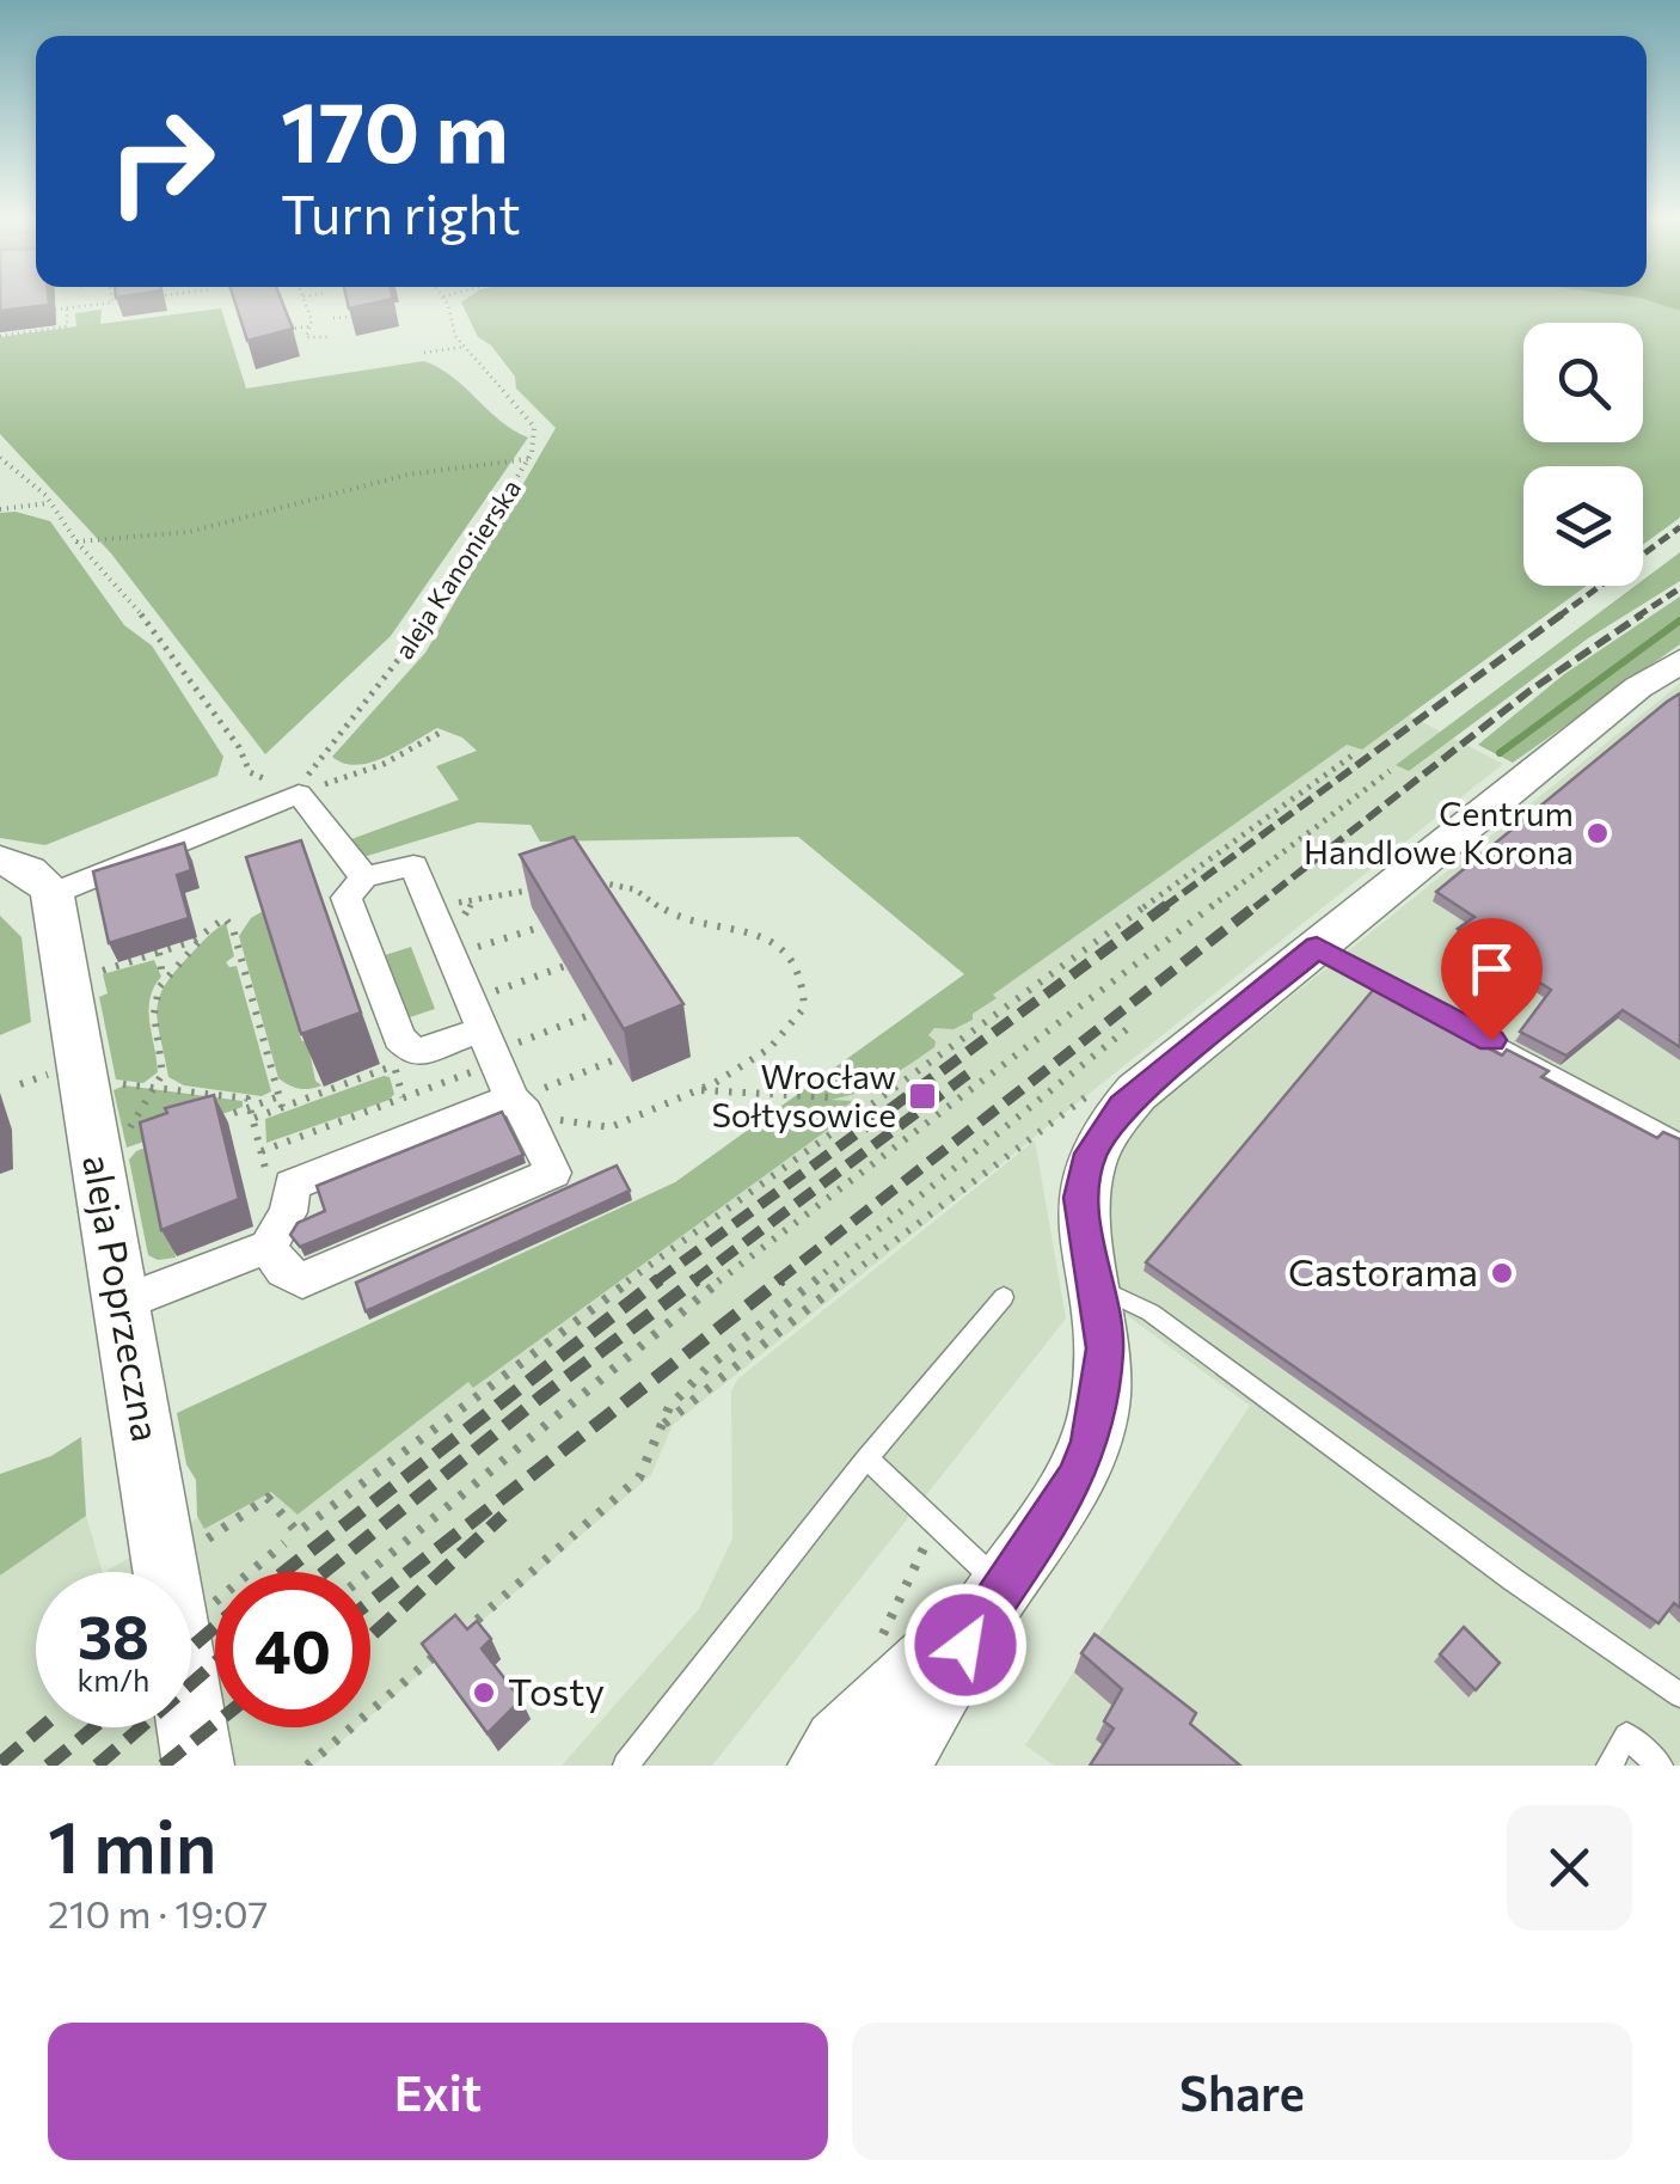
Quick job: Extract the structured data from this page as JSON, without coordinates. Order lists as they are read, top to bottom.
{
  "streets": {
    "street": ["aleja Poprzeczna"],
    "path": ["aleja Kanonierska"]
  },
  "places": {
    "other": ["Centrum Handlowe Korona", "Castorama", "Tosty"],
    "transit": ["Wrocław Sołtysowice"]
  },
  "page": {
    "turn": ["170 m", "Turn right"],
    "speed": "38 km/h",
    "limit": "40",
    "heading": ["1 min", "210 m · 19:07"],
    "buttons": ["Exit", "Share"]
  }
}
